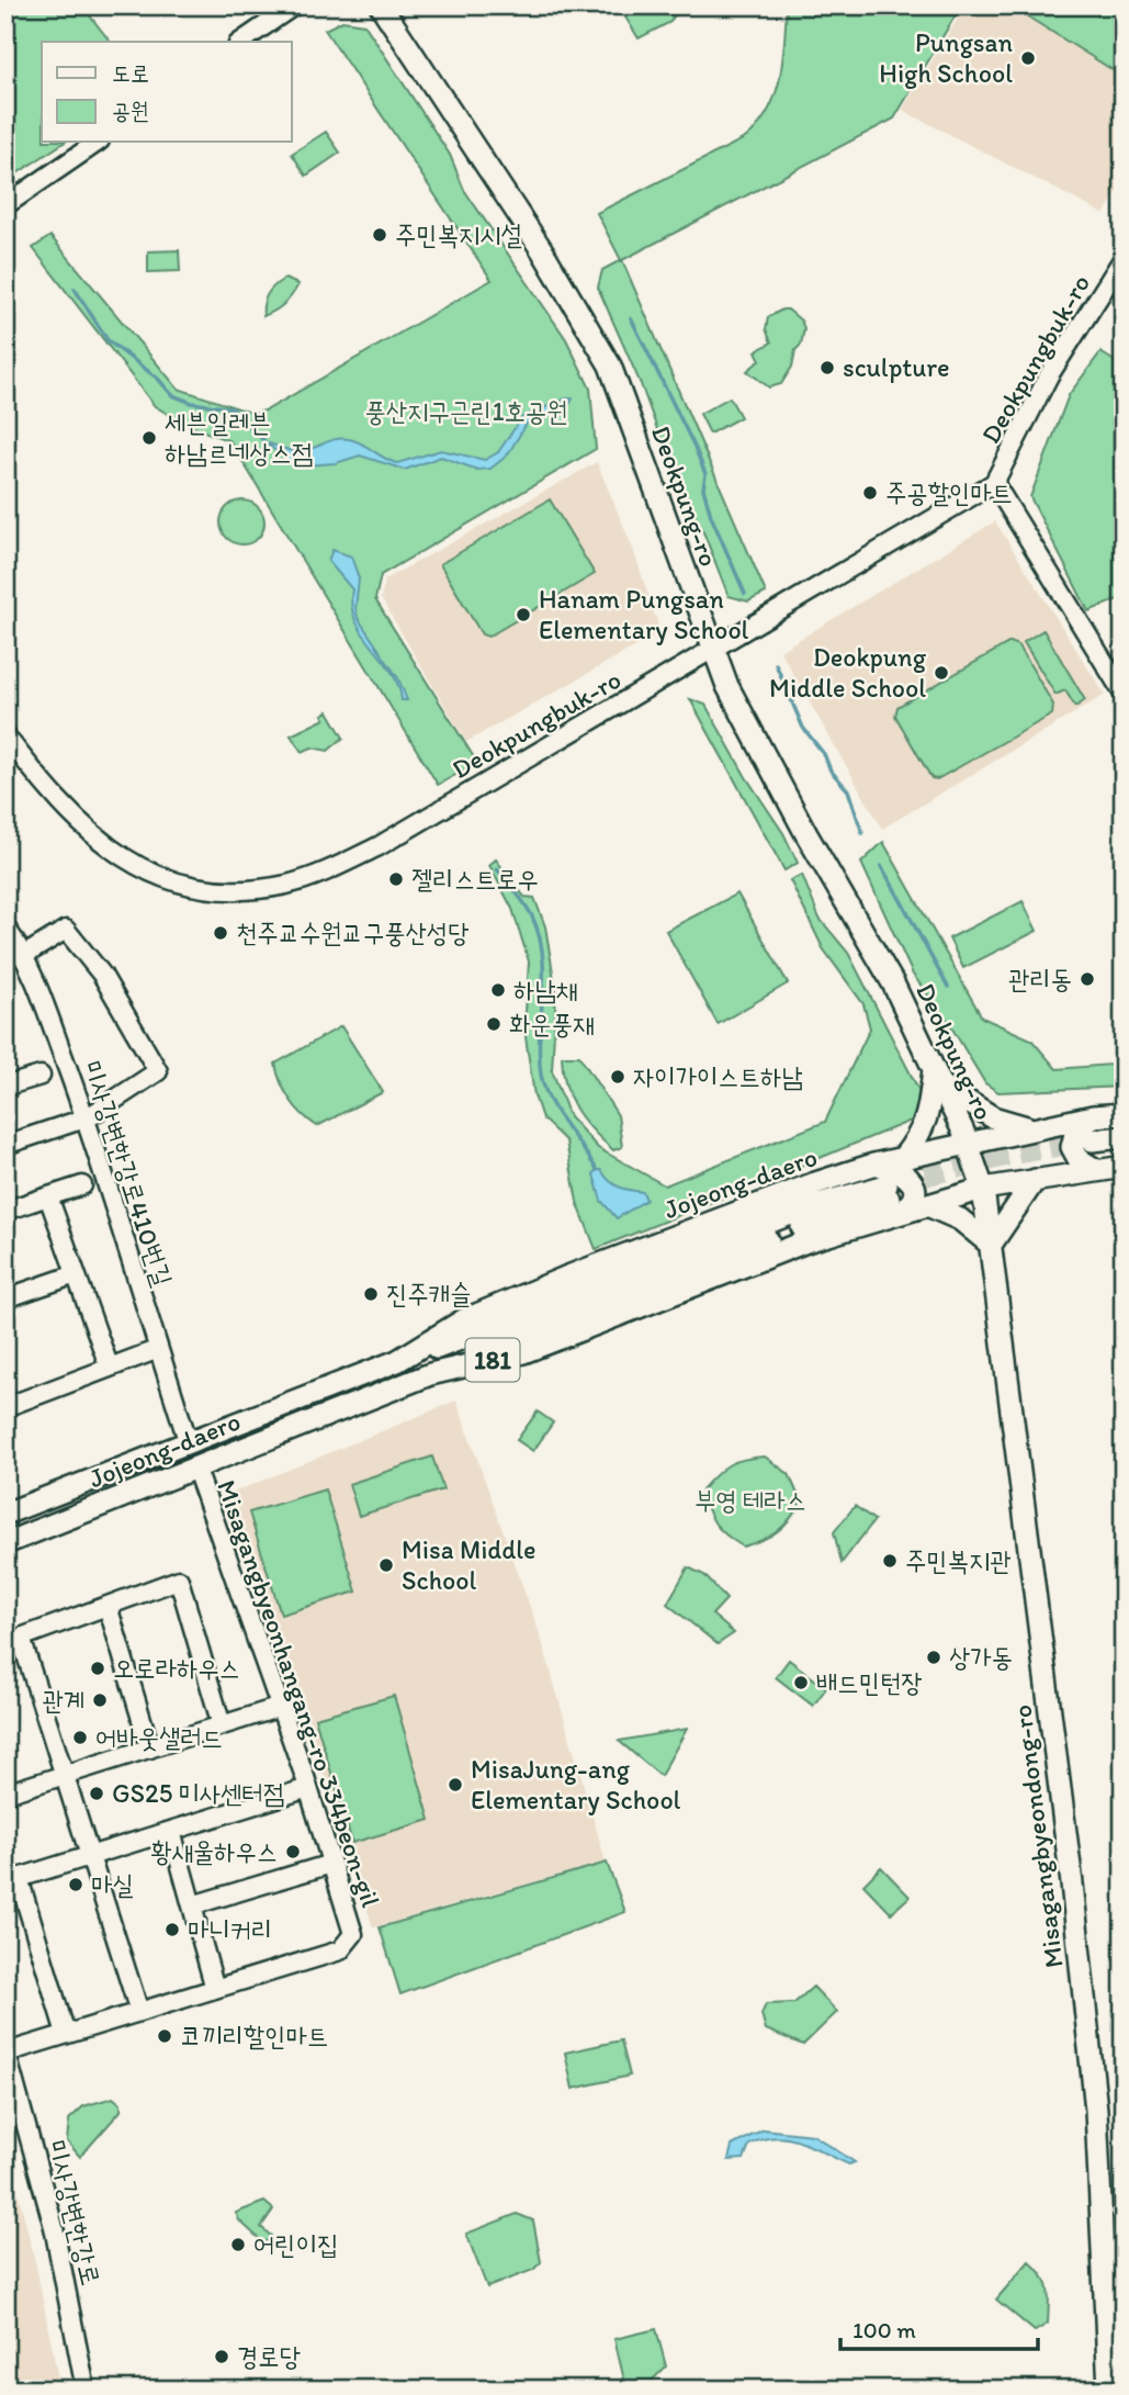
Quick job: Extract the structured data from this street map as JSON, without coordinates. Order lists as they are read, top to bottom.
{
  "streets": {
    "main road": [
      "Deokpung-ro",
      "Jojeong-daero",
      "181",
      "Misagangbyeondong-ro"
    ],
    "street": [
      "Deokpungbuk-ro",
      "미사강변한강로410번길",
      "Misagangbyeonhangang-ro 334beon-gil",
      "미사강변한강로"
    ]
  },
  "crossings": [
    ["Deokpungbuk-ro", "Deokpung-ro"],
    ["Deokpung-ro", "Jojeong-daero"],
    ["Deokpung-ro", "Misagangbyeondong-ro"],
    ["미사강변한강로410번길", "Jojeong-daero"],
    ["Jojeong-daero", "Misagangbyeonhangang-ro 334beon-gil"],
    ["Jojeong-daero", "Misagangbyeondong-ro"],
    ["Misagangbyeonhangang-ro 334beon-gil", "미사강변한강로"]
  ],
  "parks": ["풍산지구근린1호공원", "부영 테라스"],
  "places": [
    "Pungsan High School",
    "주민복지시설",
    "sculpture",
    "세븐일레븐 하남르네상스점",
    "주공할인마트",
    "Hanam Pungsan Elementary School",
    "Deokpung Middle School",
    "젤리스트로우",
    "천주교수원교구풍산성당",
    "관리동",
    "하남채",
    "화운풍재",
    "자이가이스트하남",
    "진주캐슬",
    "주민복지관",
    "Misa Middle School",
    "상가동",
    "오로라하우스",
    "배드민턴장",
    "관계",
    "어바웃샐러드",
    "MisaJung-ang Elementary School",
    "GS25 미사센터점",
    "황새울하우스",
    "마실",
    "마니커리",
    "코끼리할인마트",
    "어린이집",
    "경로당"
  ],
  "legend": ["도로", "공원"],
  "scale_bar": "100 m"
}
